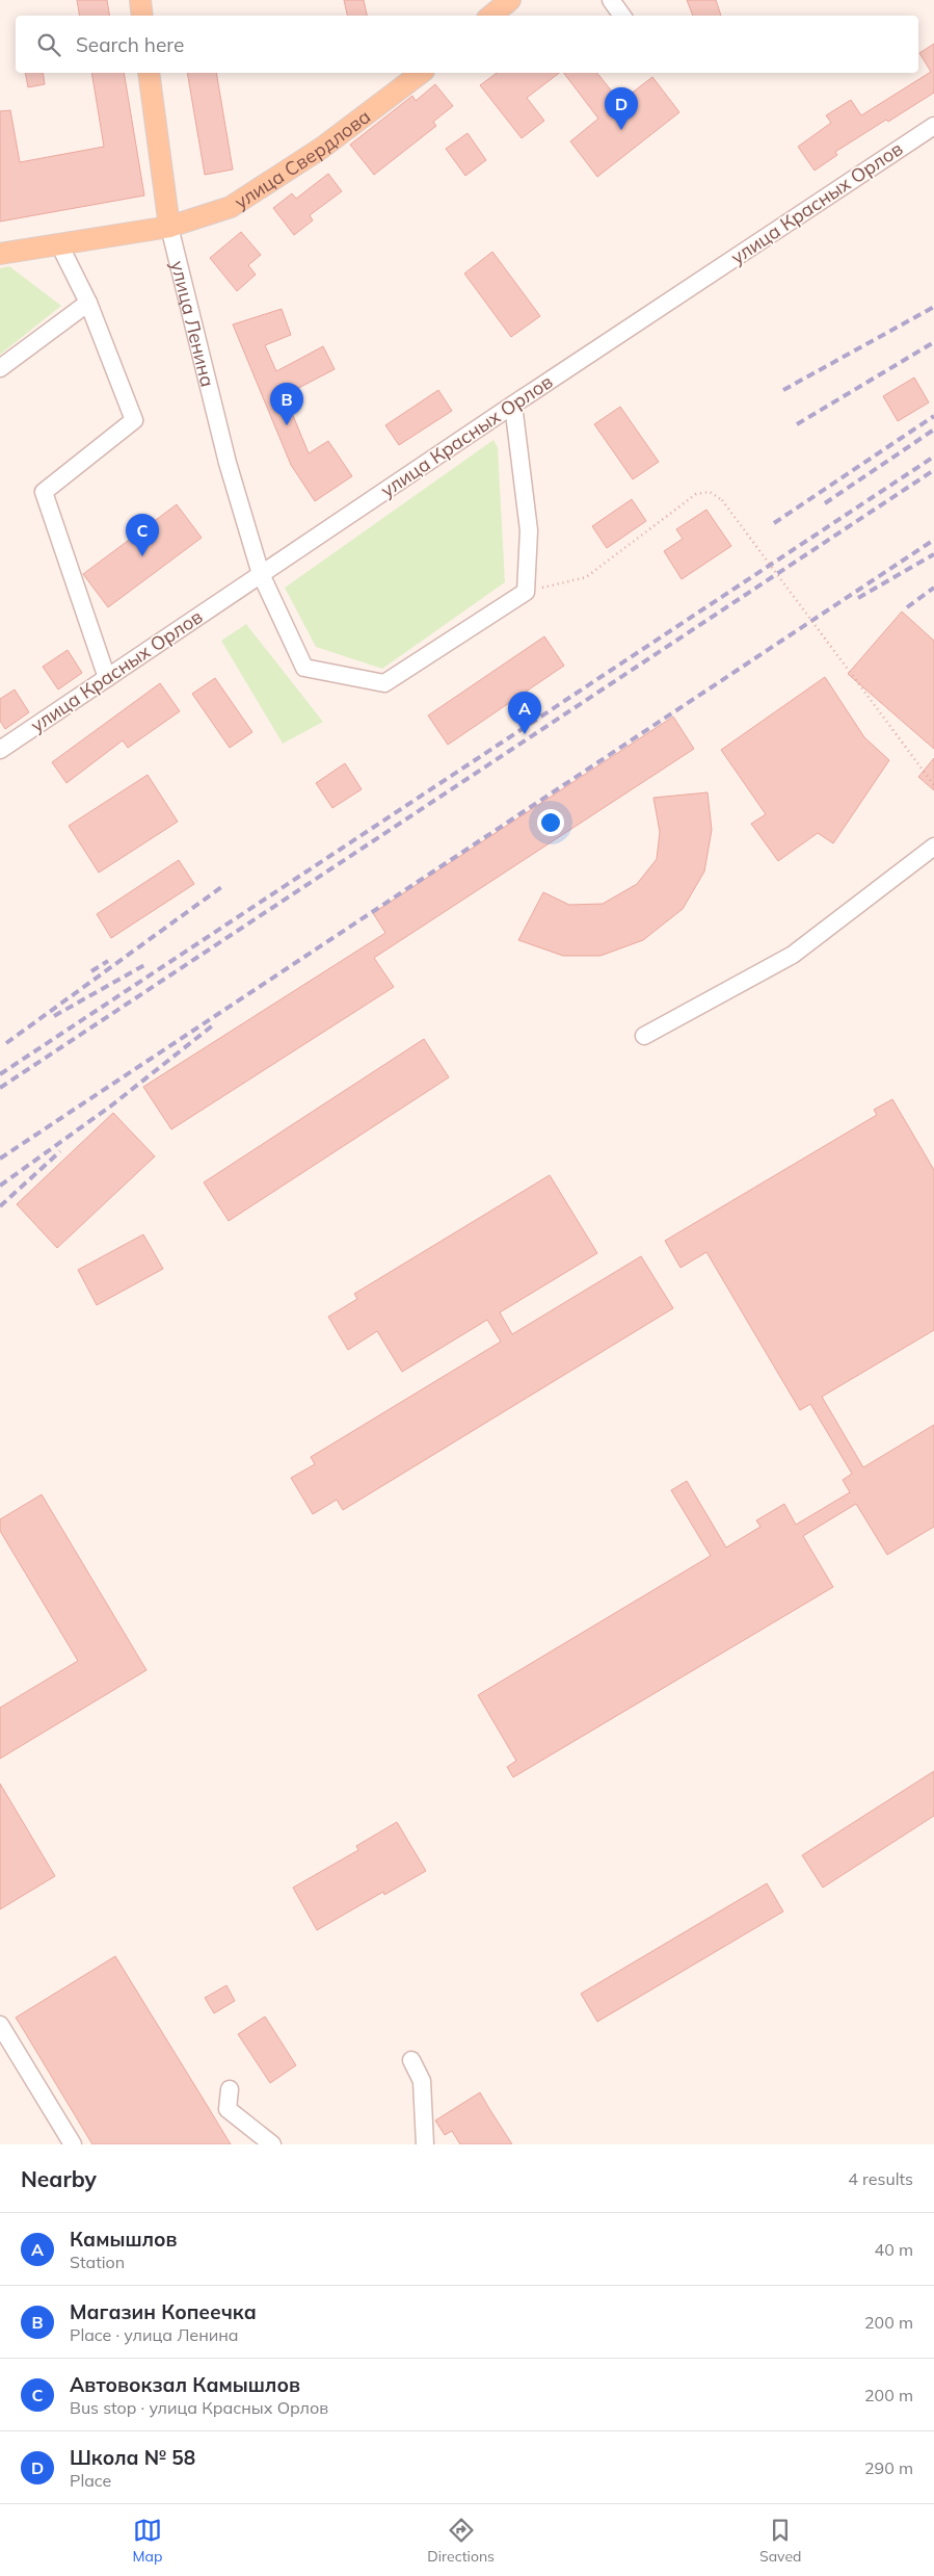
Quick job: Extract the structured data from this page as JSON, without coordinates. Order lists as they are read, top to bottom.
{
  "streets": {
    "main road": ["улица Свердлова", "улица Ленина"],
    "street": ["улица Красных Орлов"]
  },
  "crossings": [
    ["улица Свердлова", "улица Ленина"],
    ["улица Красных Орлов", "улица Ленина"]
  ],
  "page": {
    "search": "Search here",
    "pins": [
      "D",
      "B",
      "C",
      "A"
    ],
    "heading": ["Nearby", "4 results"],
    "list": [
      {
        "mark": "A",
        "name": "Камышлов",
        "note": "Station",
        "value": "40 m"
      },
      {
        "mark": "B",
        "name": "Магазин Копеечка",
        "note": "Place · улица Ленина",
        "value": "200 m"
      },
      {
        "mark": "C",
        "name": "Автовокзал Камышлов",
        "note": "Bus stop · улица Красных Орлов",
        "value": "200 m"
      },
      {
        "mark": "D",
        "name": "Школа № 58",
        "note": "Place",
        "value": "290 m"
      }
    ],
    "nav": ["Map", "Directions", "Saved"]
  }
}
